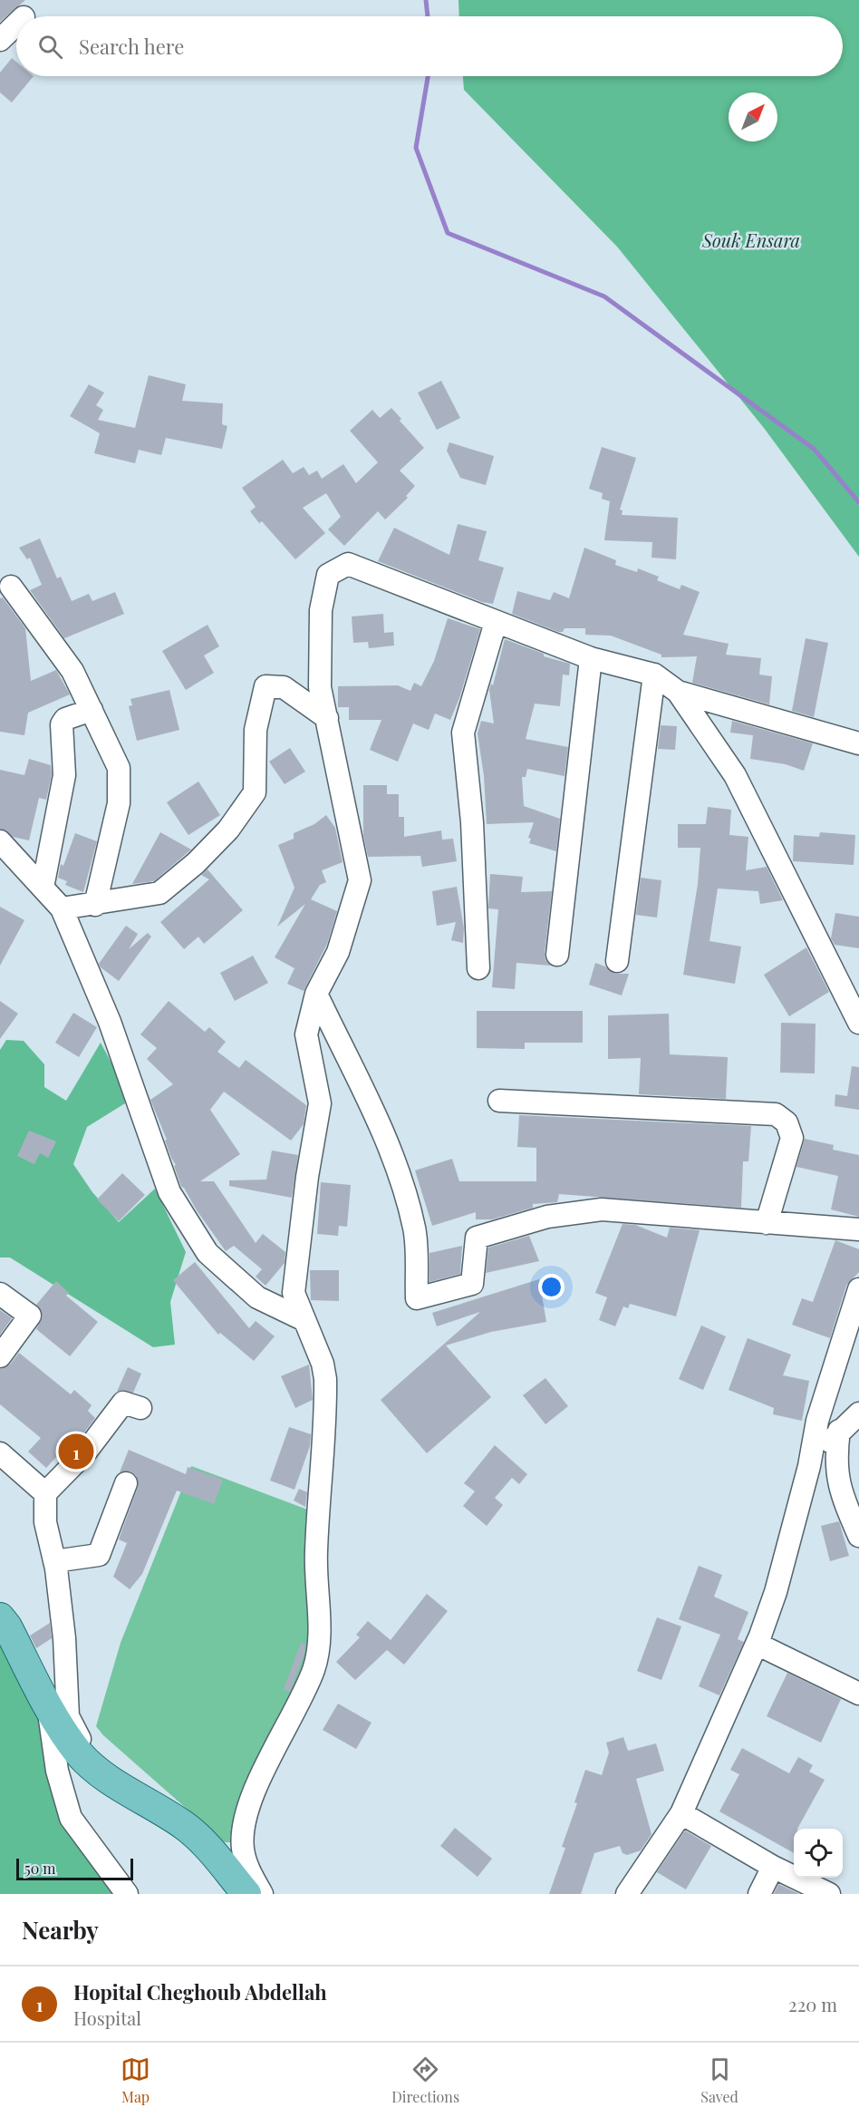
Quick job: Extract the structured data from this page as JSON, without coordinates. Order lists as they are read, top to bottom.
{
  "parks": ["Souk Ensara"],
  "scale_bar": "50 m",
  "north": "top right",
  "page": {
    "search": "Search here",
    "pins": "1",
    "scale": "50 m",
    "heading": "Nearby",
    "list": [
      {
        "mark": "1",
        "name": "Hopital Cheghoub Abdellah",
        "note": "Hospital",
        "value": "220 m"
      }
    ],
    "nav": ["Map", "Directions", "Saved"]
  }
}
